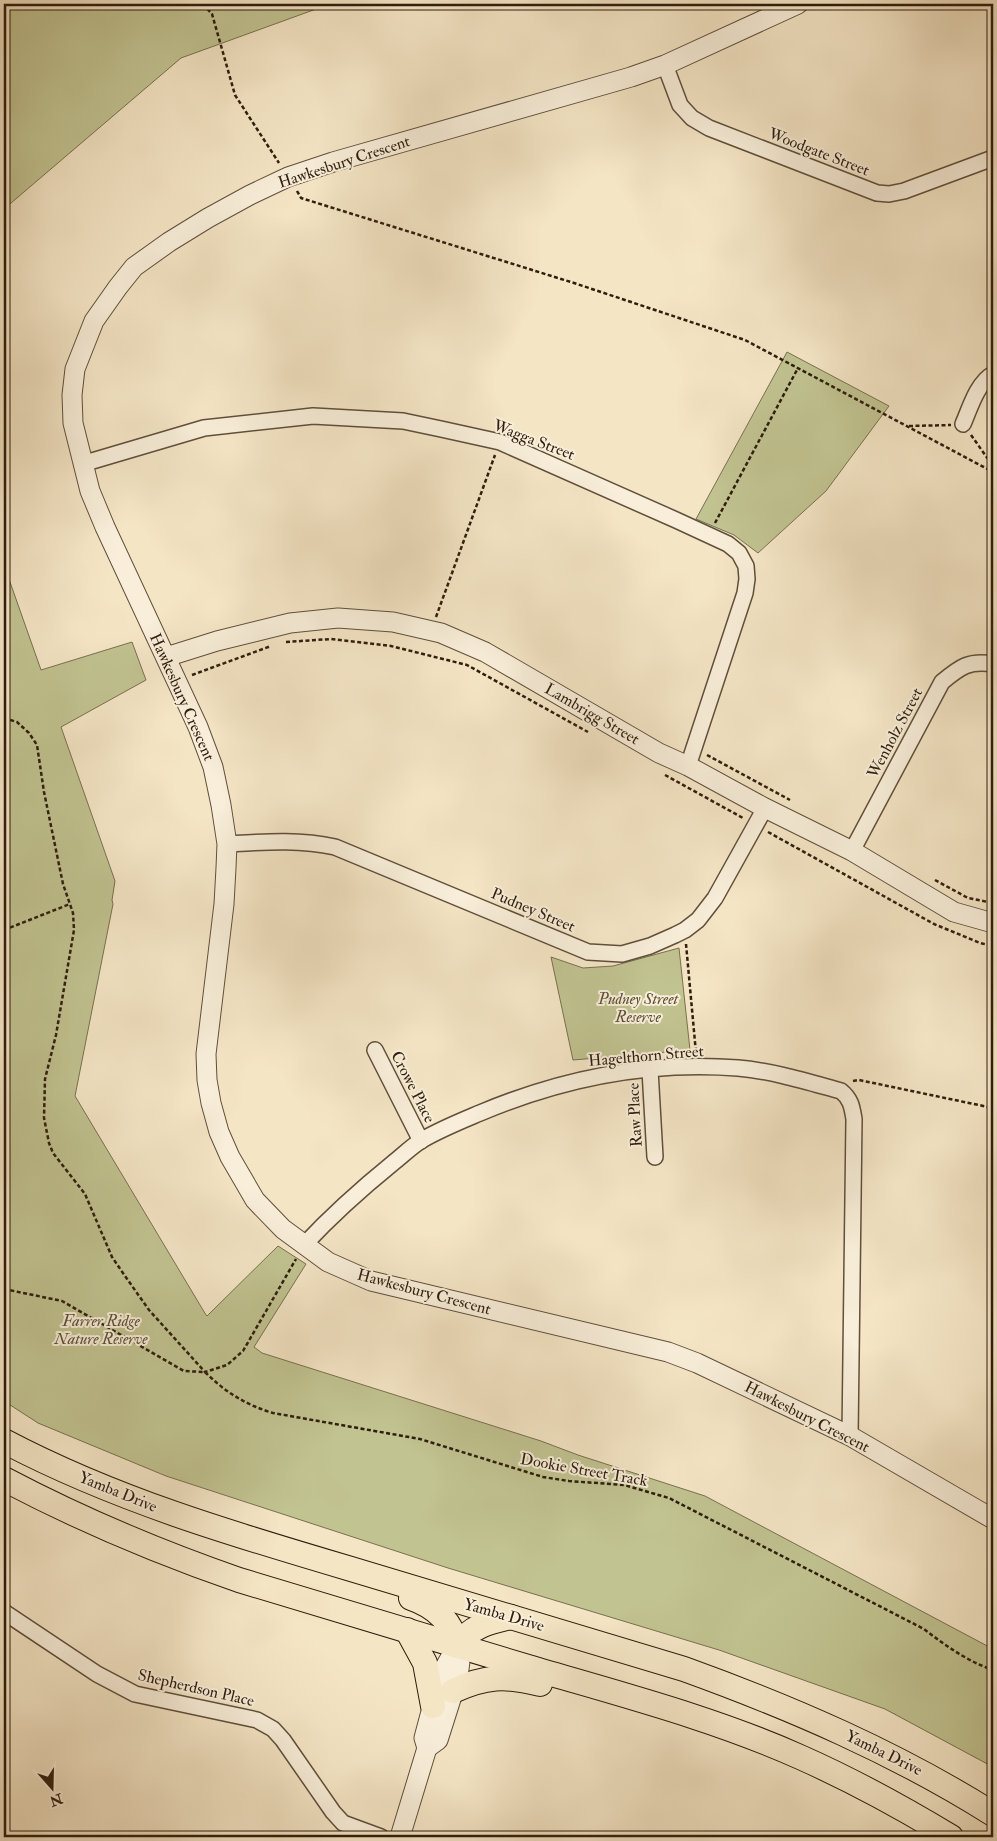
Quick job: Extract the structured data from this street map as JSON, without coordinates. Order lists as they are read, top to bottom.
{
  "streets": {
    "main road": ["Yamba Drive"],
    "street": [
      "Woodgate Street",
      "Hawkesbury Crescent",
      "Wagga Street",
      "Lambrigg Street",
      "Wenholz Street",
      "Pudney Street",
      "Hagelthorn Street",
      "Crowe Place",
      "Raw Place",
      "Shepherdson Place"
    ],
    "path": ["Dookie Street Track"]
  },
  "crossings": [
    ["Woodgate Street", "Hawkesbury Crescent"],
    ["Hawkesbury Crescent", "Wagga Street"],
    ["Hawkesbury Crescent", "Lambrigg Street"],
    ["Hawkesbury Crescent", "Pudney Street"],
    ["Hawkesbury Crescent", "Hagelthorn Street"],
    ["Wagga Street", "Lambrigg Street"],
    ["Lambrigg Street", "Wenholz Street"],
    ["Lambrigg Street", "Pudney Street"],
    ["Hagelthorn Street", "Crowe Place"],
    ["Hagelthorn Street", "Raw Place"]
  ],
  "parks": ["Pudney Street Reserve", "Farrer Ridge Nature Reserve"],
  "north": "bottom"
}
